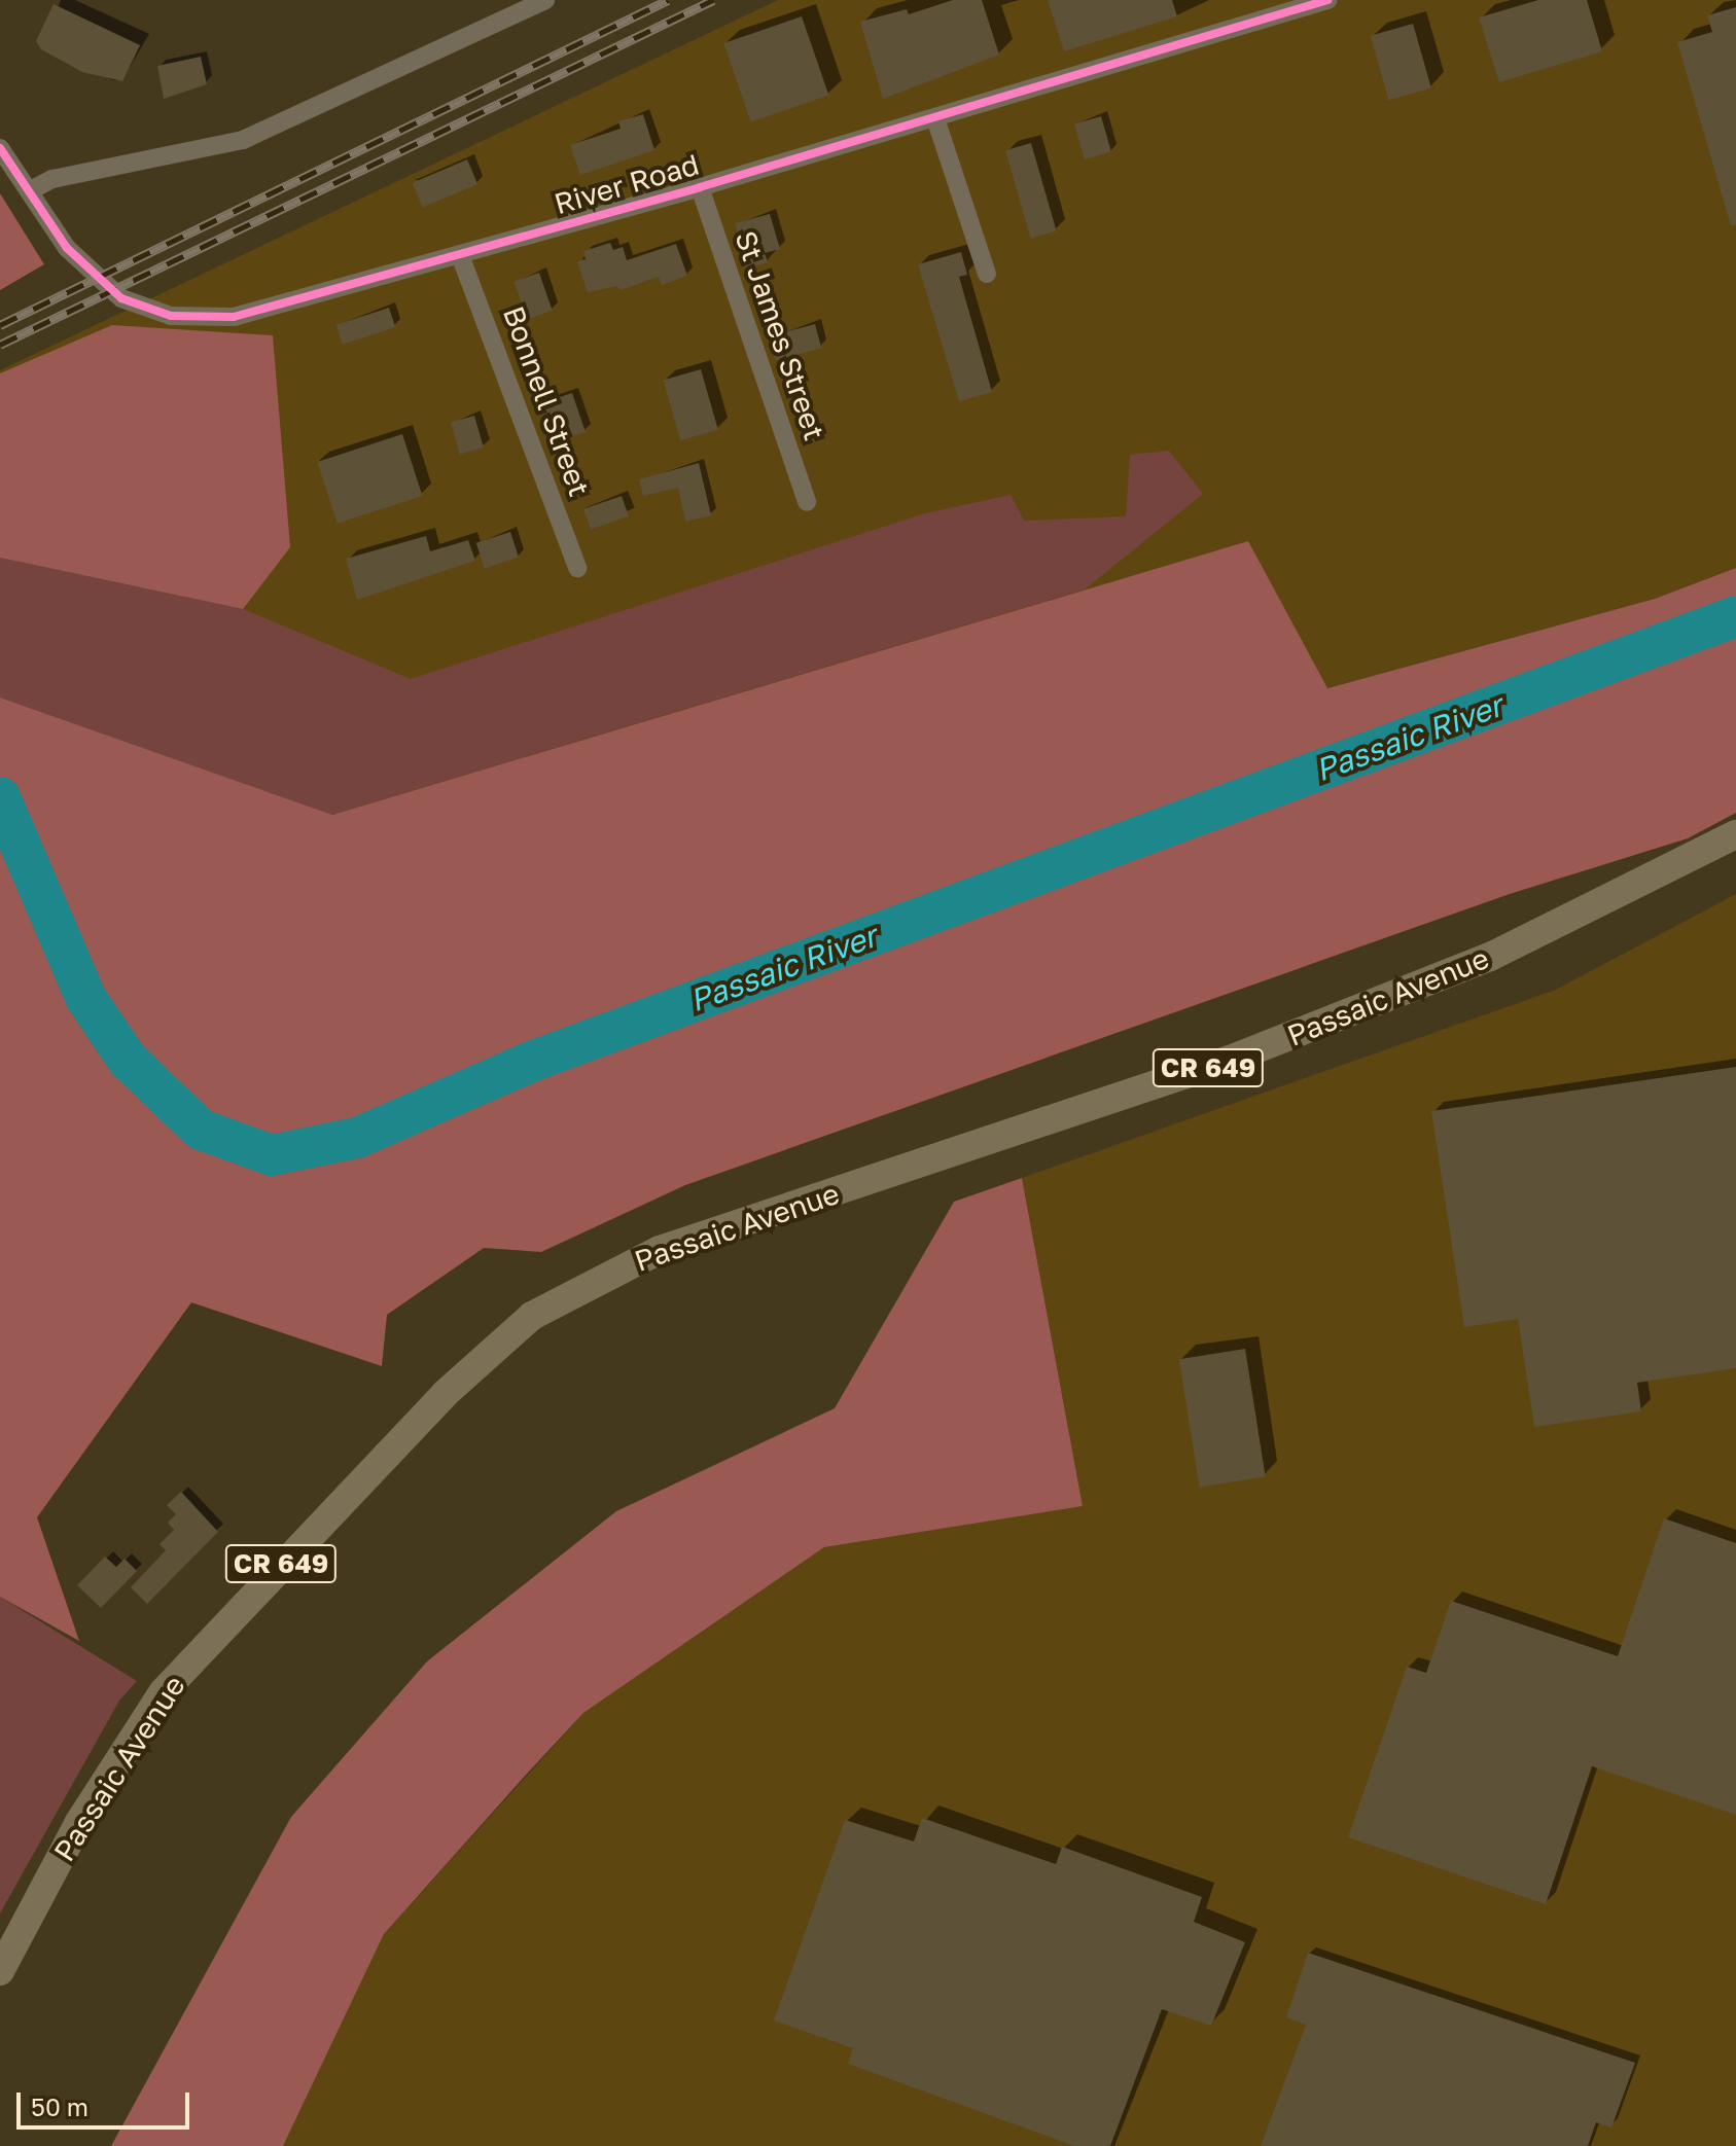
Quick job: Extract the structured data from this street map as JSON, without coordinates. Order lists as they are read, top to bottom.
{
  "streets": {
    "main road": ["Passaic Avenue", "CR 649"],
    "street": ["River Road", "St James Street", "Bonnell Street"]
  },
  "crossings": [
    ["River Road", "St James Street"],
    ["River Road", "Bonnell Street"]
  ],
  "water": ["Passaic River"],
  "scale_bar": "50 m"
}
